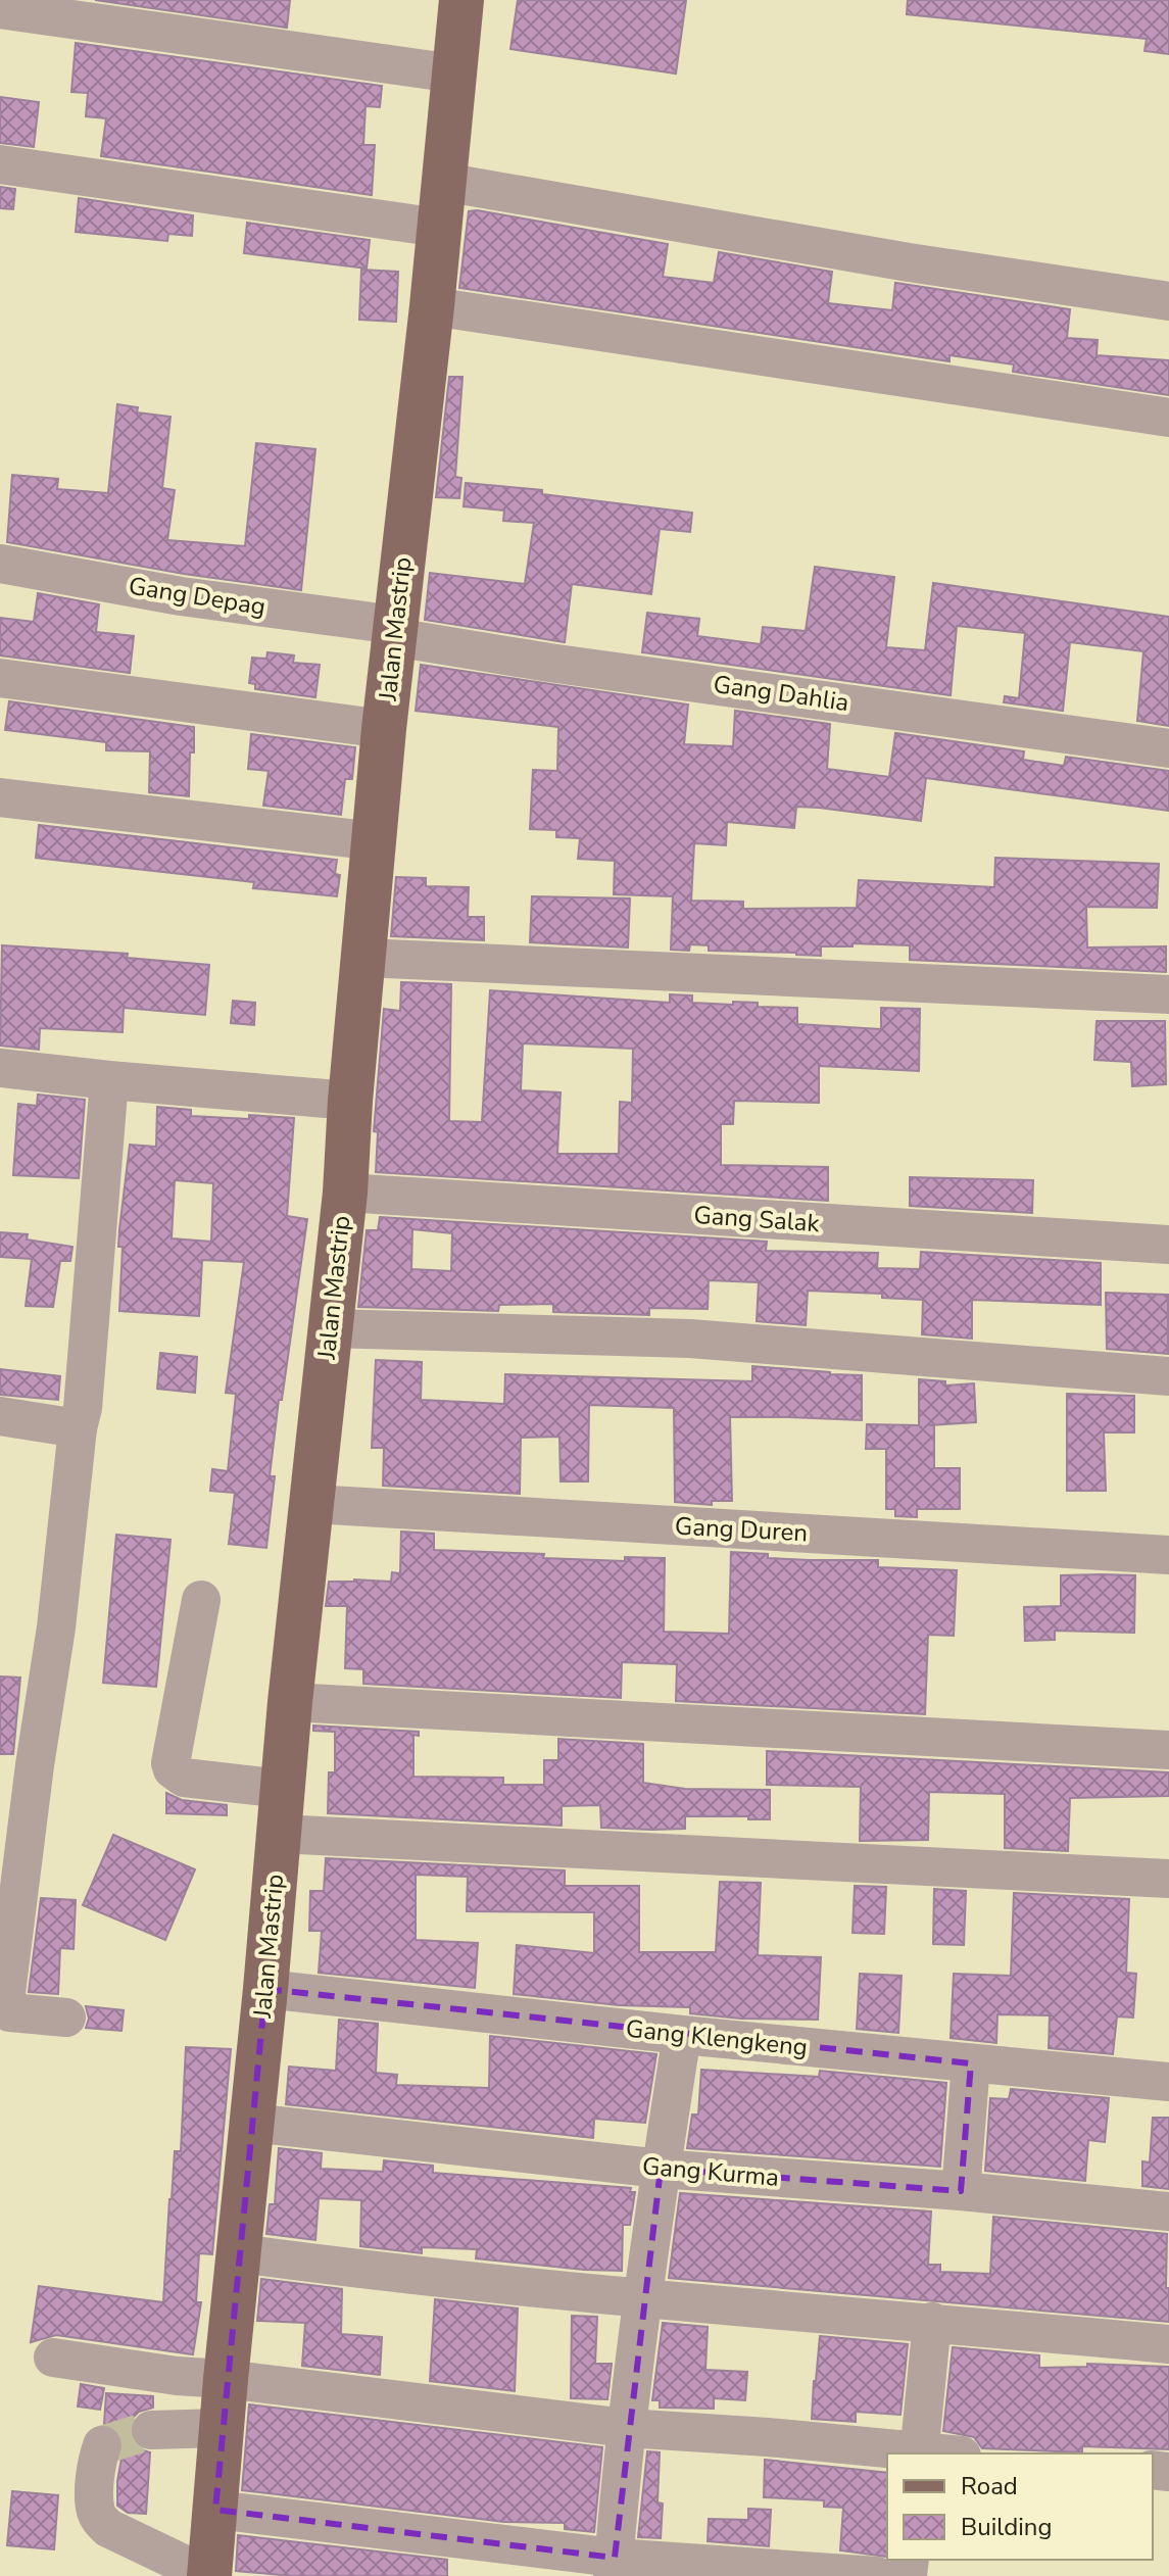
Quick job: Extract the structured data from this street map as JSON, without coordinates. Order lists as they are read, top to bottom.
{
  "streets": {
    "main road": ["Jalan Mastrip"],
    "street": [
      "Gang Depag",
      "Gang Dahlia",
      "Gang Salak",
      "Gang Duren",
      "Gang Klengkeng",
      "Gang Kurma"
    ]
  },
  "crossings": [
    ["Gang Depag", "Jalan Mastrip"],
    ["Gang Depag", "Gang Dahlia"],
    ["Jalan Mastrip", "Gang Dahlia"],
    ["Jalan Mastrip", "Gang Salak"],
    ["Jalan Mastrip", "Gang Duren"],
    ["Jalan Mastrip", "Gang Klengkeng"],
    ["Jalan Mastrip", "Gang Kurma"]
  ],
  "legend": ["Road", "Building"]
}
